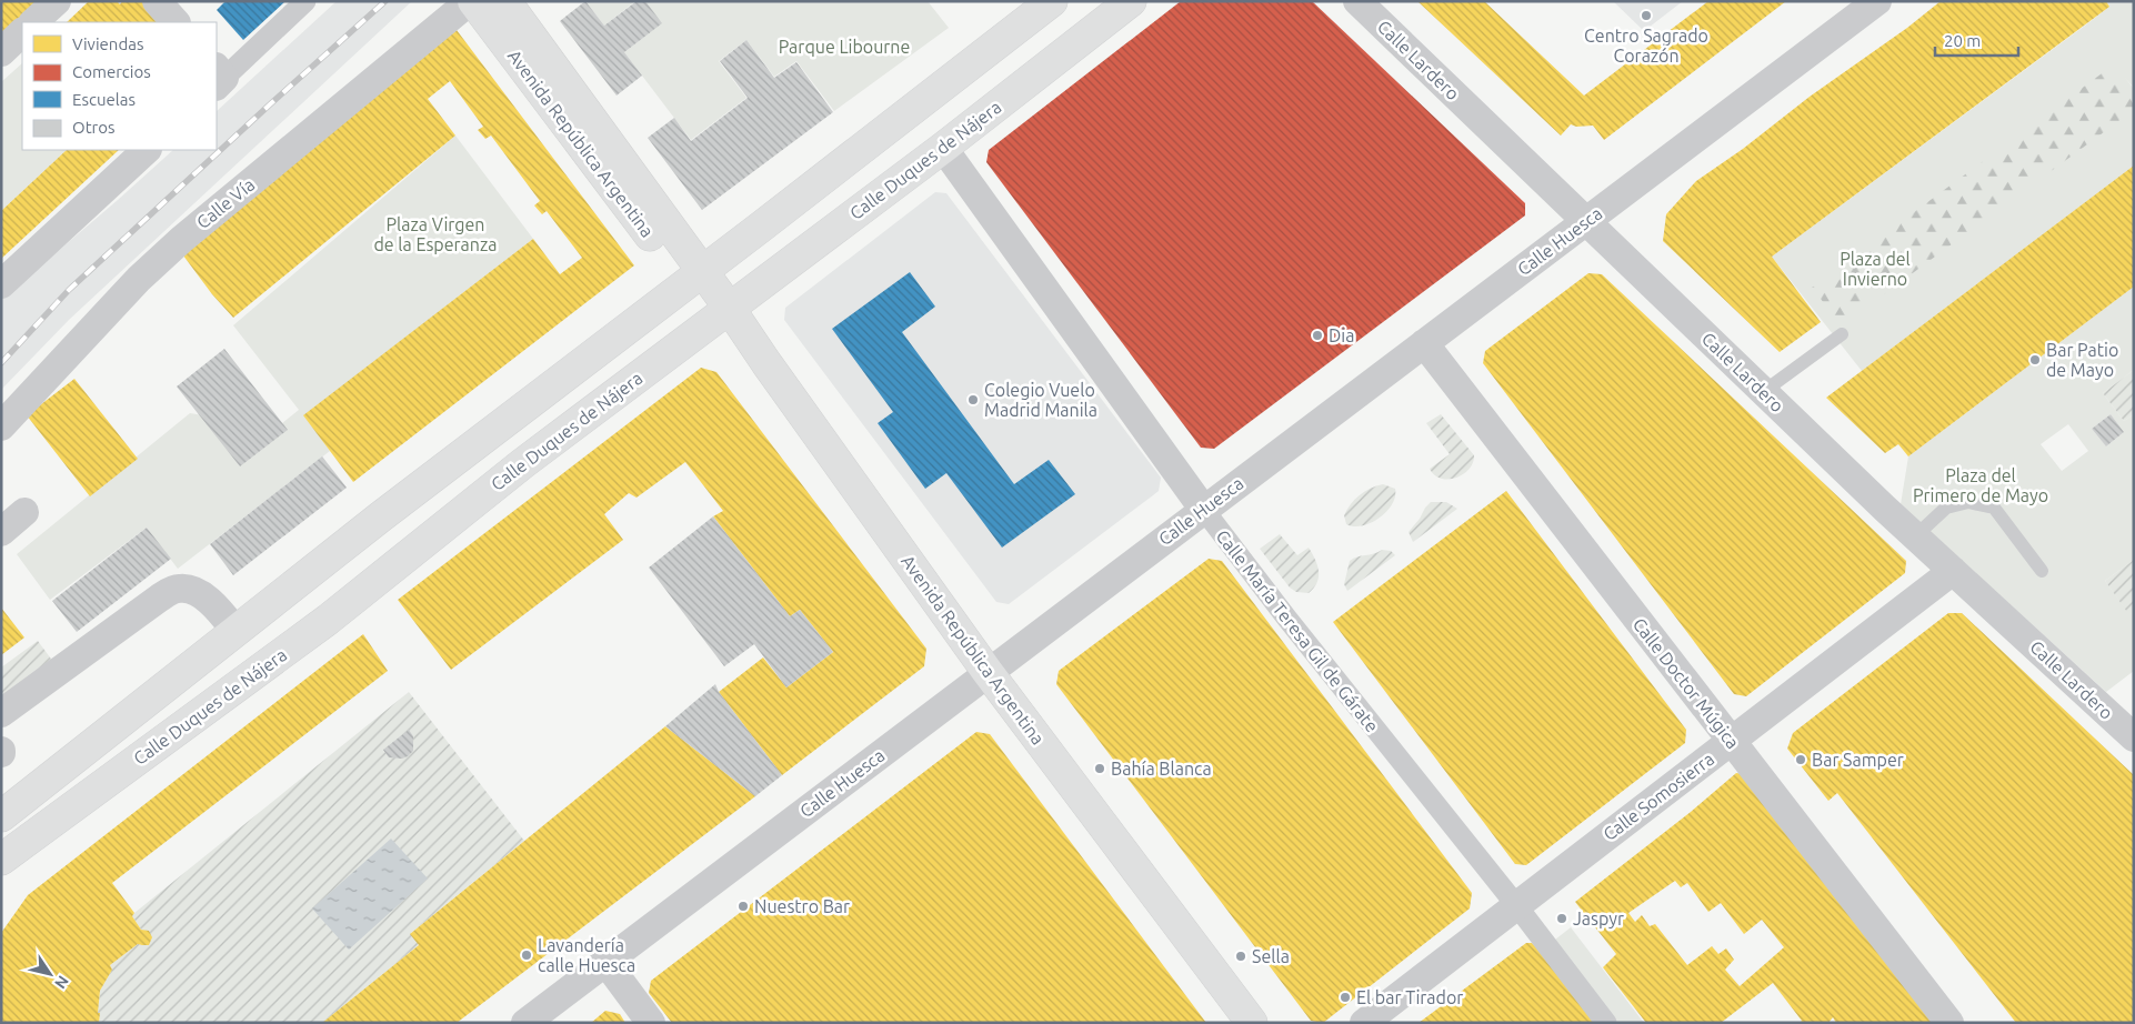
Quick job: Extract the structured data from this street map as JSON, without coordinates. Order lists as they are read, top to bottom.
{
  "streets": {
    "main road": ["Avenida República Argentina", "Calle Duques de Nájera"],
    "street": [
      "Calle Lardero",
      "Calle Vía",
      "Calle Huesca",
      "Calle María Teresa Gil de Gárate",
      "Calle Doctor Múgica",
      "Calle Somosierra"
    ]
  },
  "crossings": [
    ["Calle Lardero", "Calle Huesca"],
    ["Calle Lardero", "Calle Somosierra"],
    ["Avenida República Argentina", "Calle Duques de Nájera"],
    ["Avenida República Argentina", "Calle Vía"],
    ["Avenida República Argentina", "Calle Huesca"],
    ["Calle Duques de Nájera", "Calle María Teresa Gil de Gárate"],
    ["Calle Huesca", "Calle María Teresa Gil de Gárate"],
    ["Calle Huesca", "Calle Doctor Múgica"],
    ["Calle María Teresa Gil de Gárate", "Calle Somosierra"],
    ["Calle Doctor Múgica", "Calle Somosierra"]
  ],
  "parks": [
    "Parque Libourne",
    "Plaza Virgen de la Esperanza",
    "Plaza del Invierno",
    "Plaza del Primero de Mayo"
  ],
  "places": [
    "Centro Sagrado Corazón",
    "Dia",
    "Bar Patio de Mayo",
    "Colegio Vuelo Madrid Manila",
    "Bar Samper",
    "Bahía Blanca",
    "Nuestro Bar",
    "Jaspyr",
    "Lavandería calle Huesca",
    "Sella",
    "El bar Tirador"
  ],
  "legend": [
    "Viviendas",
    "Comercios",
    "Escuelas",
    "Otros"
  ],
  "scale_bar": "20 m",
  "north": "bottom right"
}
